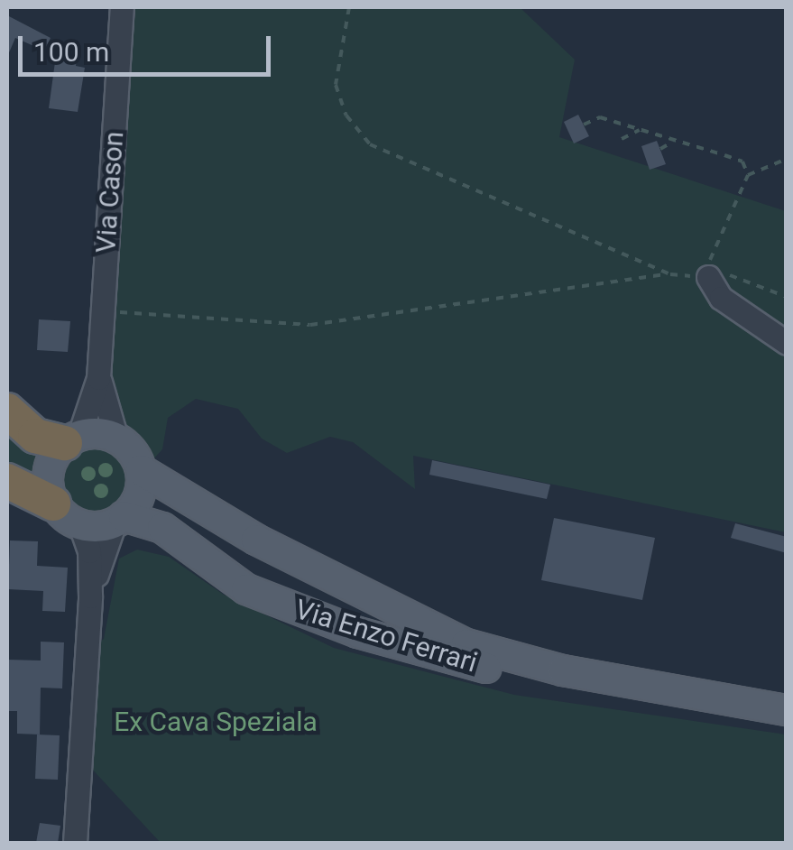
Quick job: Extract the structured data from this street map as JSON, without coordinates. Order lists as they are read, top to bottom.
{
  "streets": {
    "main road": ["Via Enzo Ferrari"],
    "street": ["Via Cason"]
  },
  "crossings": [
    ["Via Cason", "Via Enzo Ferrari"]
  ],
  "parks": ["Ex Cava Speziala"],
  "scale_bar": "100 m"
}
